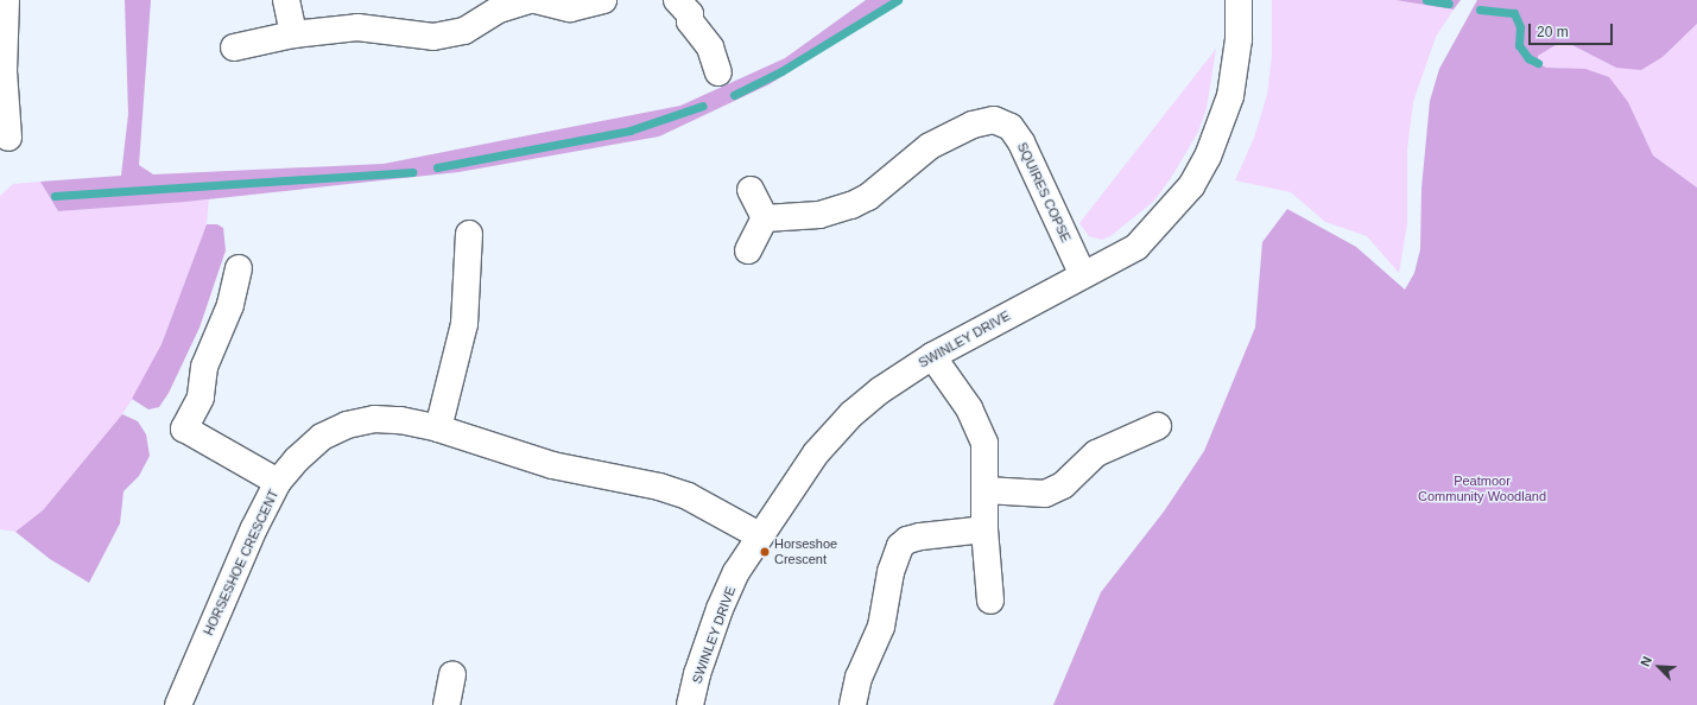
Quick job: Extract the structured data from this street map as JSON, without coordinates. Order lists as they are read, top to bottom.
{
  "streets": {
    "street": ["SQUIRES COPSE", "SWINLEY DRIVE", "HORSESHOE CRESCENT"]
  },
  "crossings": [
    ["SQUIRES COPSE", "SWINLEY DRIVE"],
    ["SWINLEY DRIVE", "HORSESHOE CRESCENT"]
  ],
  "parks": ["Peatmoor Community Woodland"],
  "places": ["Horseshoe Crescent"],
  "scale_bar": "20 m",
  "north": "top left"
}
